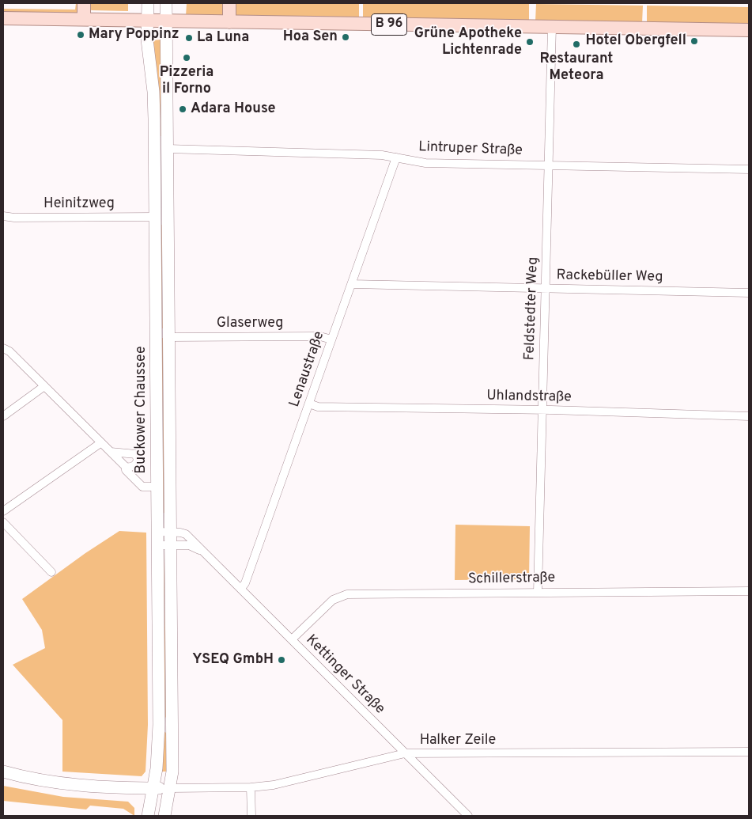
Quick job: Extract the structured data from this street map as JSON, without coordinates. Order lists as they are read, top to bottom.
{
  "streets": {
    "main road": ["B 96", "Buckower Chaussee"],
    "street": [
      "Lintruper Straße",
      "Heinitzweg",
      "Rackebüller Weg",
      "Feldstedter Weg",
      "Glaserweg",
      "Lenaustraße",
      "Uhlandstraße",
      "Schillerstraße",
      "Kettinger Straße",
      "Halker Zeile"
    ]
  },
  "crossings": [
    ["B 96", "Feldstedter Weg"],
    ["B 96", "Buckower Chaussee"],
    ["Lintruper Straße", "Feldstedter Weg"],
    ["Lintruper Straße", "Lenaustraße"],
    ["Lintruper Straße", "Buckower Chaussee"],
    ["Heinitzweg", "Buckower Chaussee"],
    ["Rackebüller Weg", "Feldstedter Weg"],
    ["Rackebüller Weg", "Lenaustraße"],
    ["Feldstedter Weg", "Uhlandstraße"],
    ["Feldstedter Weg", "Schillerstraße"],
    ["Glaserweg", "Lenaustraße"],
    ["Glaserweg", "Buckower Chaussee"],
    ["Lenaustraße", "Uhlandstraße"],
    ["Lenaustraße", "Kettinger Straße"],
    ["Buckower Chaussee", "Kettinger Straße"],
    ["Buckower Chaussee", "Halker Zeile"],
    ["Schillerstraße", "Kettinger Straße"],
    ["Kettinger Straße", "Halker Zeile"]
  ],
  "places": [
    "Mary Poppinz",
    "Hoa Sen",
    "La Luna",
    "Hotel Obergfell",
    "Grüne Apotheke Lichtenrade",
    "Restaurant Meteora",
    "Pizzeria il Forno",
    "Adara House",
    "YSEQ GmbH"
  ]
}
